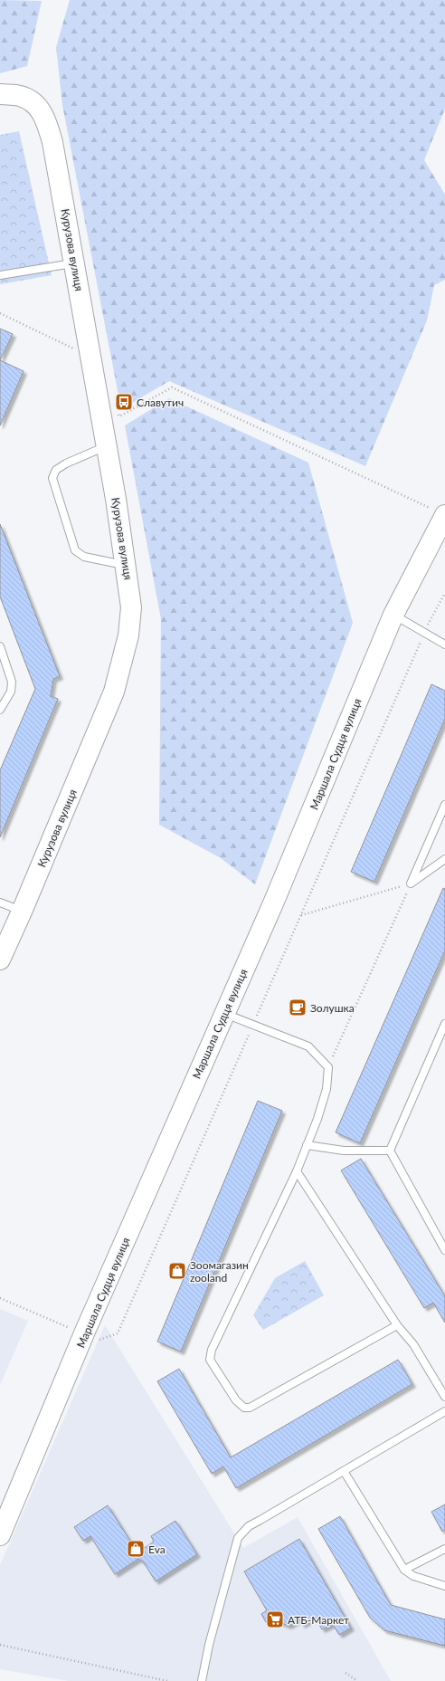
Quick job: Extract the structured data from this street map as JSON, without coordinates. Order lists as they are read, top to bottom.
{
  "streets": {
    "street": ["Курузова вулиця", "Маршала Судця вулиця"]
  },
  "places": {
    "bus stop": ["Славутич"],
    "cafe": ["Золушка"],
    "shop": ["Зоомагазин zooland", "Eva"],
    "supermarket": ["АТБ-Маркет"]
  }
}
